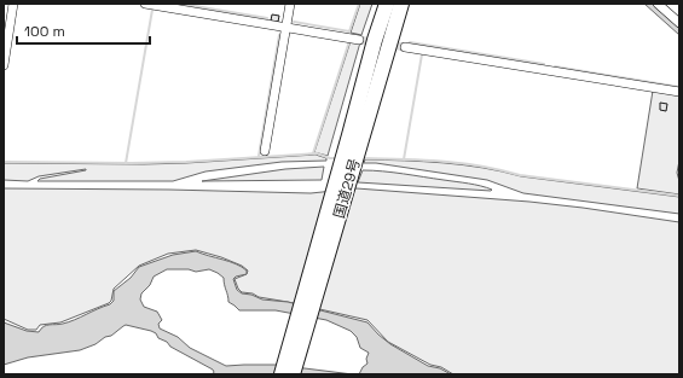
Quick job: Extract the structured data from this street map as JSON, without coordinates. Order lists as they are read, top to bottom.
{
  "streets": {
    "highway": ["国道29号"]
  },
  "scale_bar": "100 m"
}
